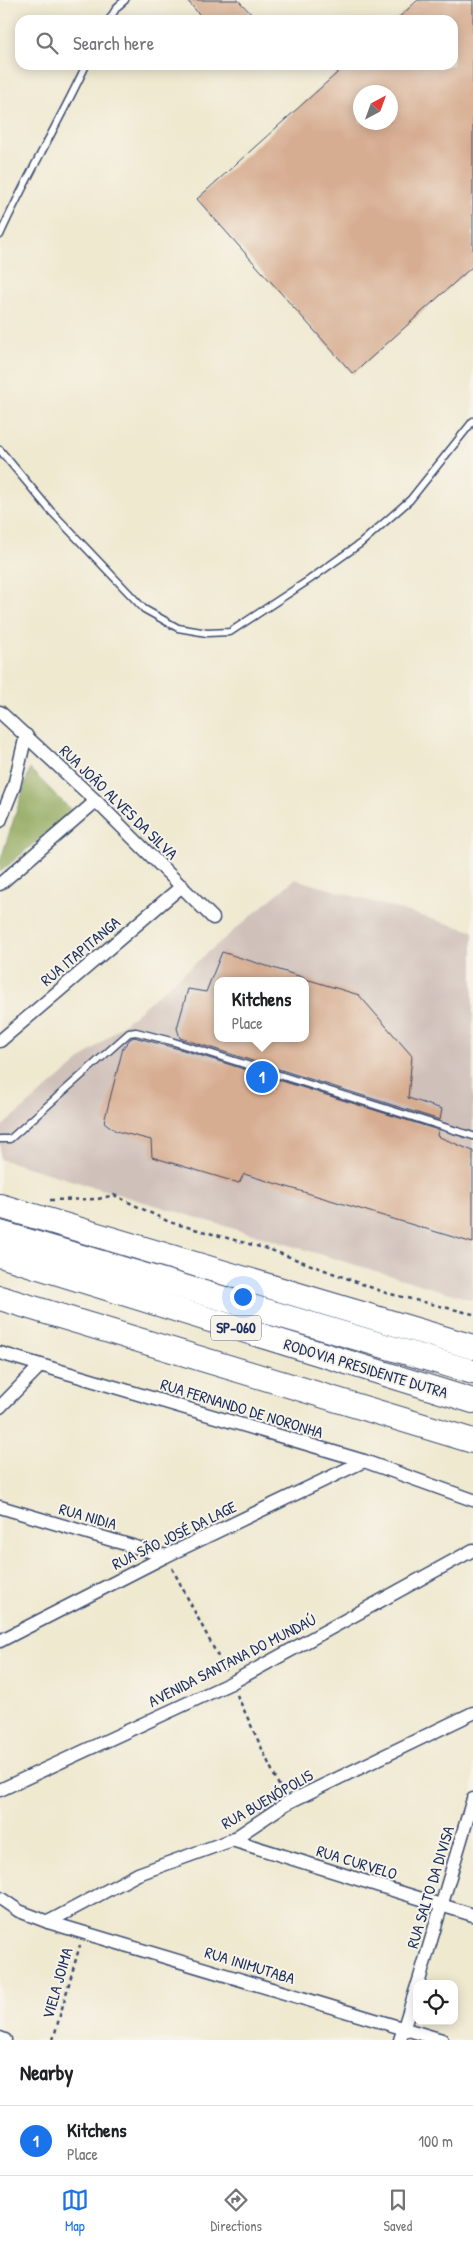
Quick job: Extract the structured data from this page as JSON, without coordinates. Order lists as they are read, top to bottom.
{
  "streets": {
    "highway": ["SP-060", "RODOVIA PRESIDENTE DUTRA"],
    "street": [
      "RUA JOÃO ALVES DA SILVA",
      "RUA ITAPITANGA",
      "RUA FERNANDO DE NORONHA",
      "RUA NIDIA",
      "RUA SÃO JOSÉ DA LAGE",
      "AVENIDA SANTANA DO MUNDAÚ",
      "RUA BUENÓPOLIS",
      "RUA CURVELO",
      "RUA SALTO DA DIVISA",
      "RUA INIMUTABA"
    ],
    "path": ["VIELA JOIMA"]
  },
  "crossings": [
    ["RUA JOÃO ALVES DA SILVA", "RUA ITAPITANGA"],
    ["RUA FERNANDO DE NORONHA", "RUA SÃO JOSÉ DA LAGE"],
    ["RUA NIDIA", "RUA SÃO JOSÉ DA LAGE"],
    ["RUA BUENÓPOLIS", "RUA CURVELO"],
    ["RUA BUENÓPOLIS", "RUA INIMUTABA"],
    ["RUA CURVELO", "RUA SALTO DA DIVISA"],
    ["RUA SALTO DA DIVISA", "RUA INIMUTABA"],
    ["RUA INIMUTABA", "VIELA JOIMA"]
  ],
  "north": "top right",
  "page": {
    "search": "Search here",
    "popup": ["Kitchens", "Place"],
    "pins": "1",
    "heading": "Nearby",
    "list": [
      {
        "mark": "1",
        "name": "Kitchens",
        "note": "Place",
        "value": "100 m"
      }
    ],
    "nav": ["Map", "Directions", "Saved"]
  }
}
